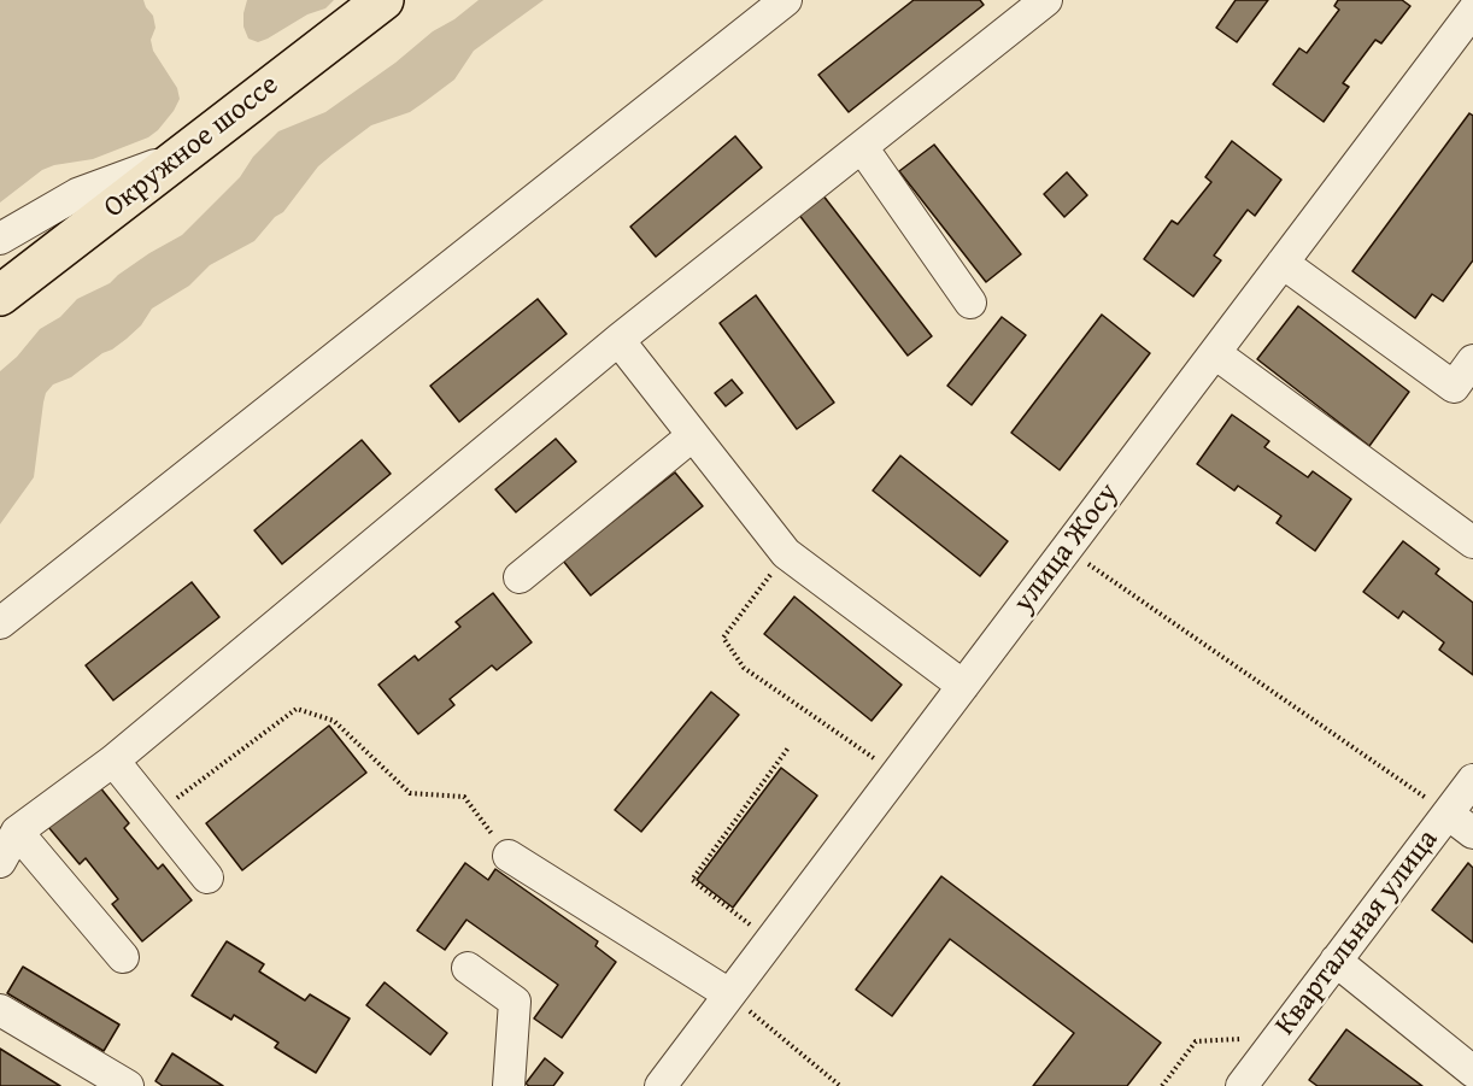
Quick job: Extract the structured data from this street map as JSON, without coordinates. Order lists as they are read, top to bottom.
{
  "streets": {
    "main road": ["Окружное шоссе"],
    "street": ["улица Жосу", "Квартальная улица"]
  }
}
